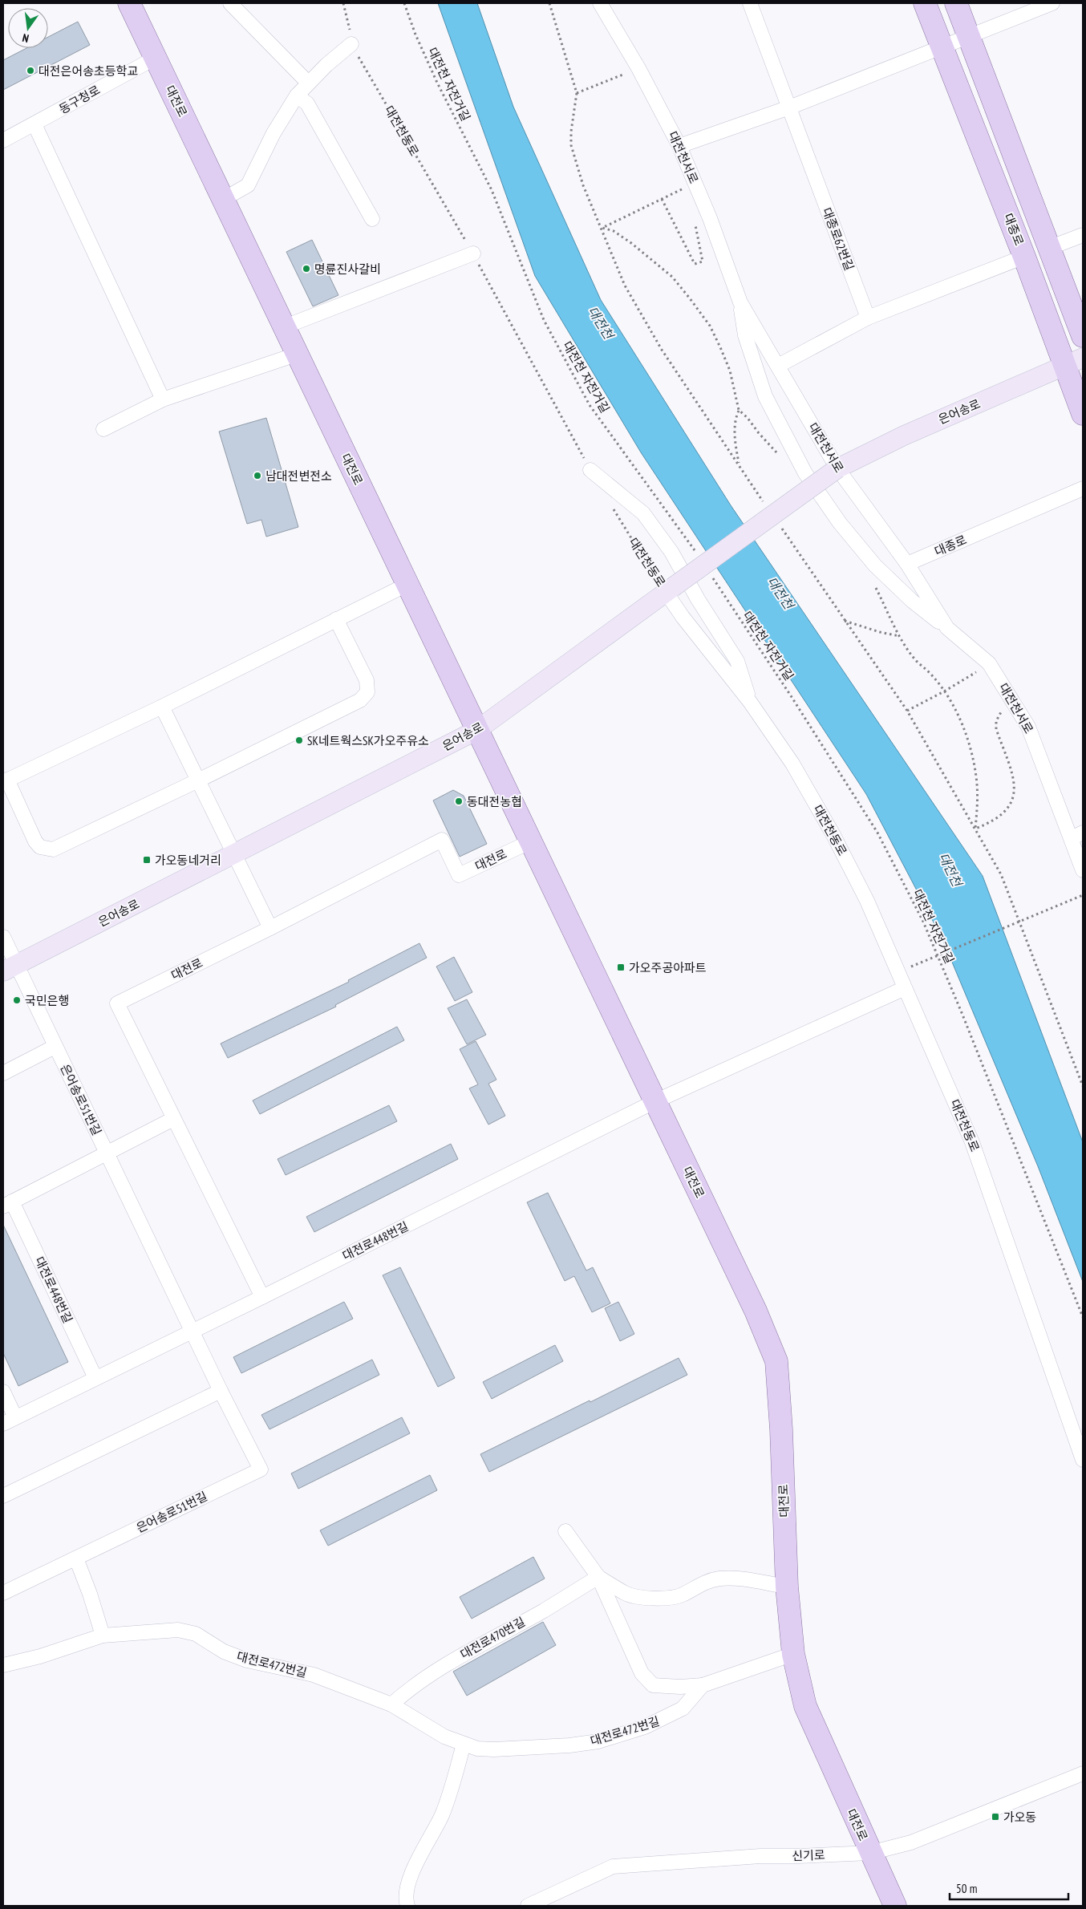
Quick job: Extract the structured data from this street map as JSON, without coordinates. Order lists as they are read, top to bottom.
{
  "streets": {
    "main road": ["대전로", "대종로", "은어송로"],
    "street": [
      "동구청로",
      "대전천동로",
      "대전천서로",
      "대종로62번길",
      "은어송로51번길",
      "대전로448번길",
      "대전로470번길",
      "대전로472번길",
      "신기로"
    ],
    "path": ["대전천 자전거길"]
  },
  "crossings": [
    ["동구청로", "대전로"],
    ["대전로", "은어송로"],
    ["대전로", "대전로448번길"],
    ["대전로", "신기로"],
    ["대전천동로", "은어송로"],
    ["대전천서로", "대종로"],
    ["대전천서로", "은어송로"],
    ["대종로", "은어송로"],
    ["은어송로", "은어송로51번길"],
    ["은어송로51번길", "대전로448번길"],
    ["대전로470번길", "대전로472번길"]
  ],
  "water": ["대전천"],
  "places": {
    "other": [
      "대전은어송초등학교",
      "명륜진사갈비",
      "남대전변전소",
      "SK네트웍스SK가오주유소",
      "동대전농협",
      "국민은행"
    ],
    "transit": ["가오동네거리", "가오주공아파트", "가오동"]
  },
  "scale_bar": "50 m",
  "north": "bottom"
}
